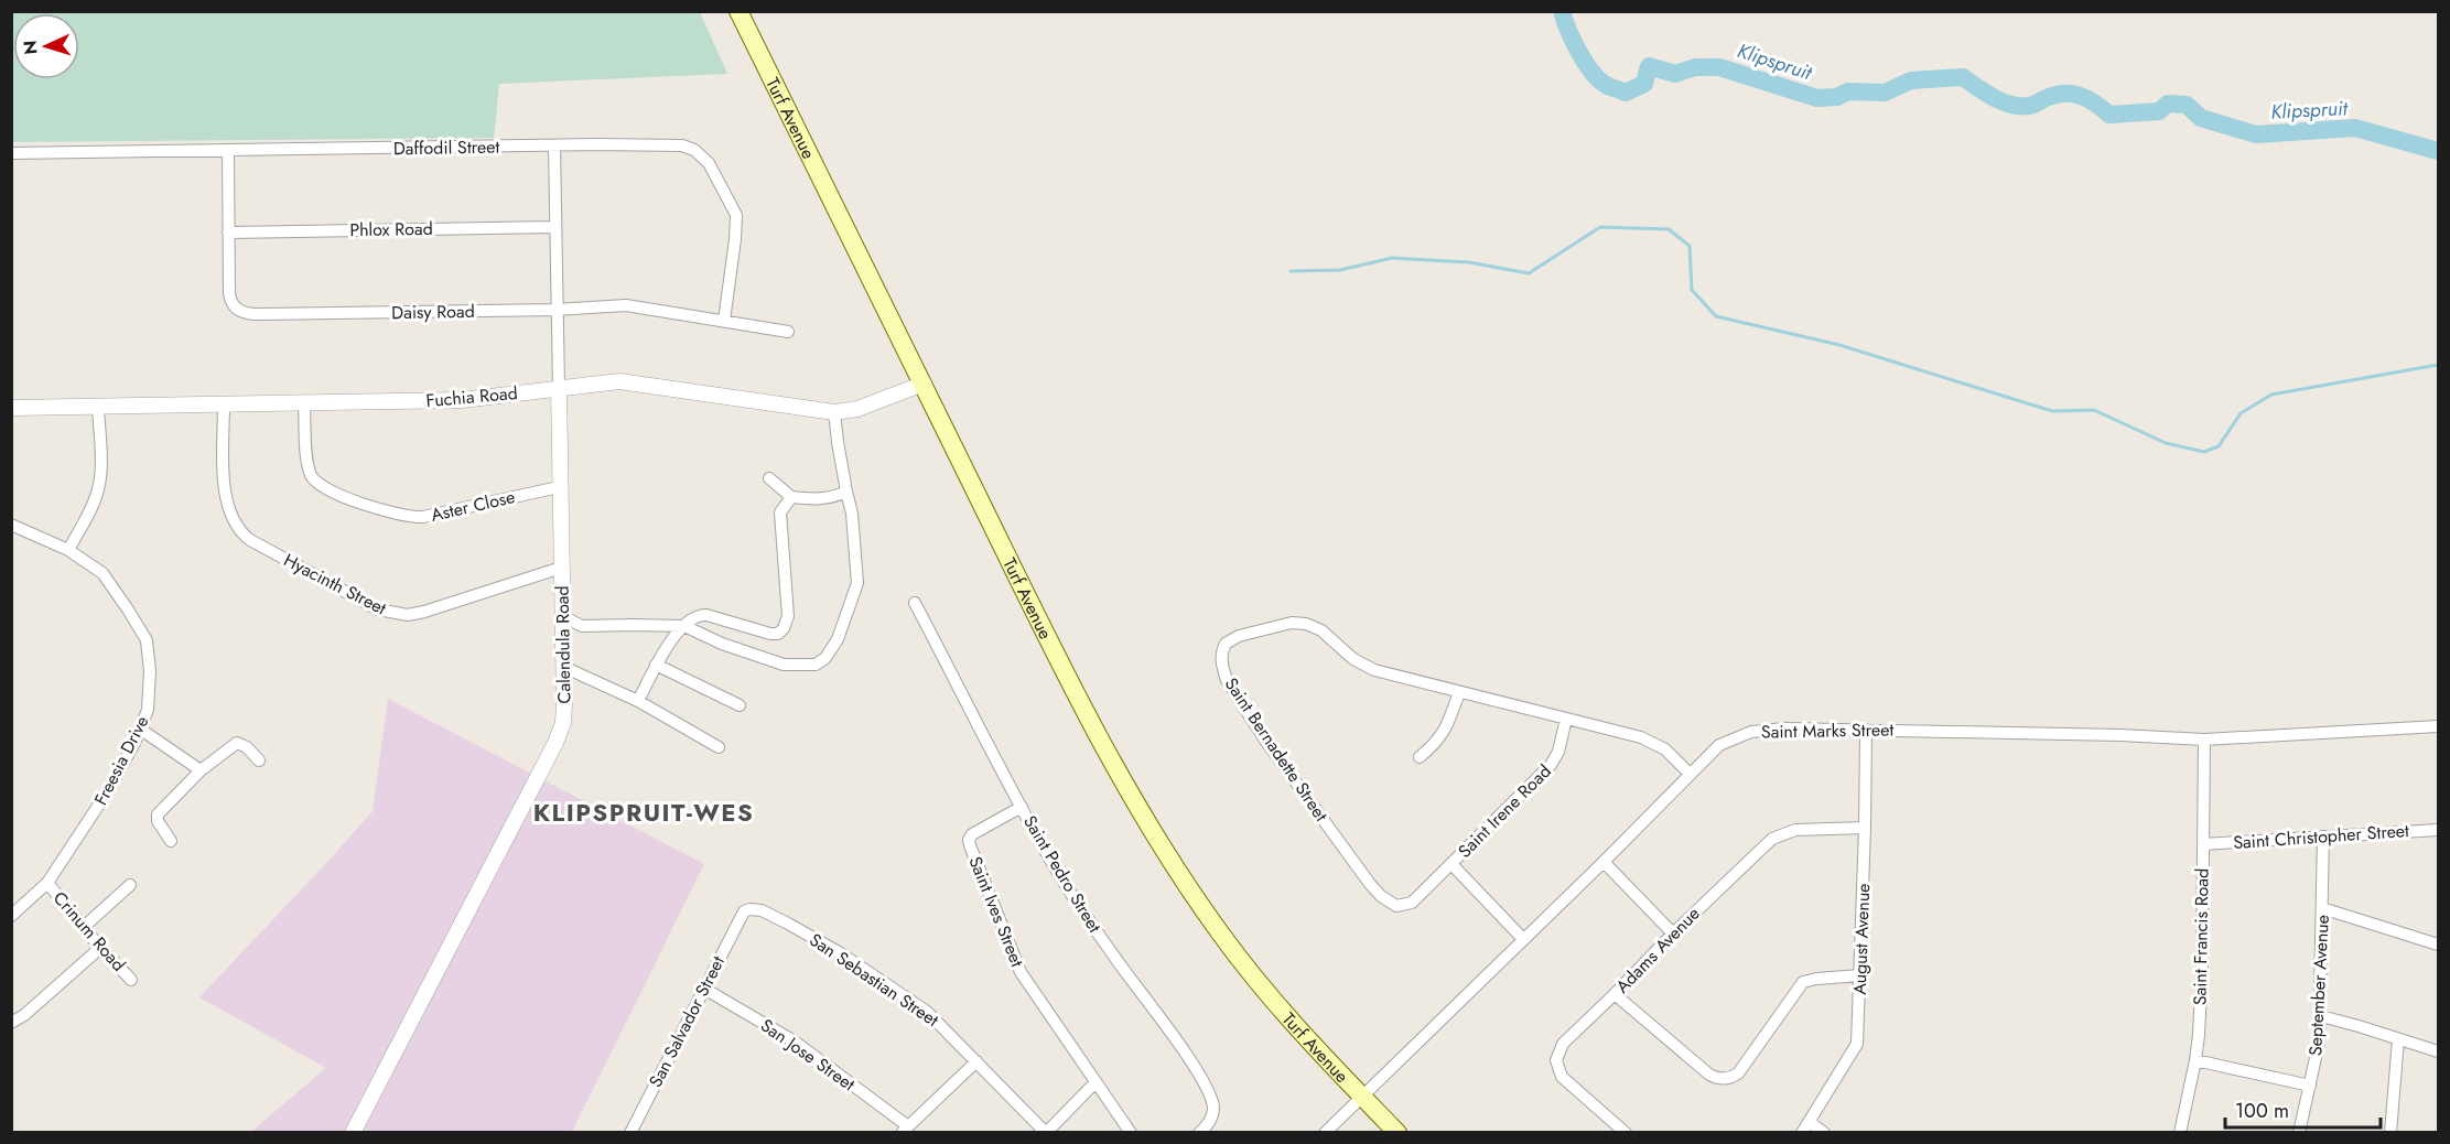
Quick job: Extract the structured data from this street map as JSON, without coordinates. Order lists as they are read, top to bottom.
{
  "streets": {
    "main road": ["Turf Avenue"],
    "street": [
      "Daffodil Street",
      "Phlox Road",
      "Daisy Road",
      "Fuchia Road",
      "Aster Close",
      "Hyacinth Street",
      "Calendula Road",
      "Saint Marks Street",
      "Saint Bernadette Street",
      "Freesia Drive",
      "Saint Irene Road",
      "Saint Christopher Street",
      "Saint Pedro Street",
      "Saint Ives Street",
      "Crinum Road",
      "Saint Francis Road",
      "August Avenue",
      "Adams Avenue",
      "San Sebastian Street",
      "September Avenue",
      "San Salvador Street",
      "San Jose Street"
    ]
  },
  "crossings": [
    ["Turf Avenue", "Fuchia Road"],
    ["Turf Avenue", "Saint Marks Street"],
    ["Daffodil Street", "Daisy Road"],
    ["Daffodil Street", "Calendula Road"],
    ["Phlox Road", "Daisy Road"],
    ["Phlox Road", "Calendula Road"],
    ["Daisy Road", "Calendula Road"],
    ["Fuchia Road", "Aster Close"],
    ["Fuchia Road", "Hyacinth Street"],
    ["Fuchia Road", "Calendula Road"],
    ["Aster Close", "Calendula Road"],
    ["Hyacinth Street", "Calendula Road"],
    ["Saint Marks Street", "Saint Bernadette Street"],
    ["Saint Marks Street", "Saint Francis Road"],
    ["Saint Marks Street", "August Avenue"],
    ["Saint Bernadette Street", "Saint Irene Road"],
    ["Freesia Drive", "Crinum Road"],
    ["Saint Christopher Street", "Saint Francis Road"],
    ["Saint Christopher Street", "September Avenue"],
    ["Saint Pedro Street", "Saint Ives Street"],
    ["August Avenue", "Adams Avenue"],
    ["San Sebastian Street", "San Salvador Street"],
    ["San Salvador Street", "San Jose Street"]
  ],
  "districts": ["KLIPSPRUIT-WES"],
  "water": ["Klipspruit"],
  "scale_bar": "100 m",
  "north": "left"
}
